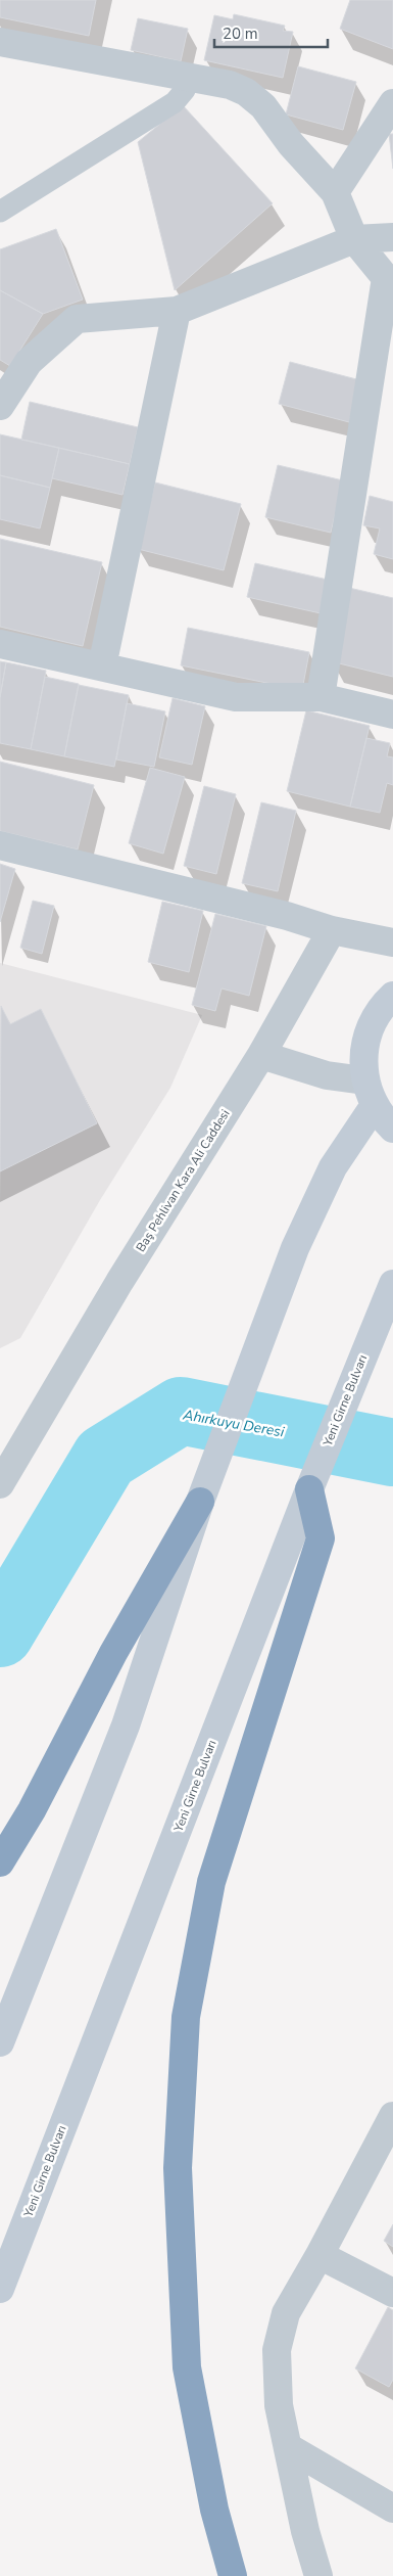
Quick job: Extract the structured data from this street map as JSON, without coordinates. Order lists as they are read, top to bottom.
{
  "streets": {
    "main road": ["Yeni Girne Bulvarı"],
    "street": ["Baş Pehlivan Kara Ali Caddesi"]
  },
  "water": ["Ahırkuyu Deresi"],
  "scale_bar": "20 m"
}
